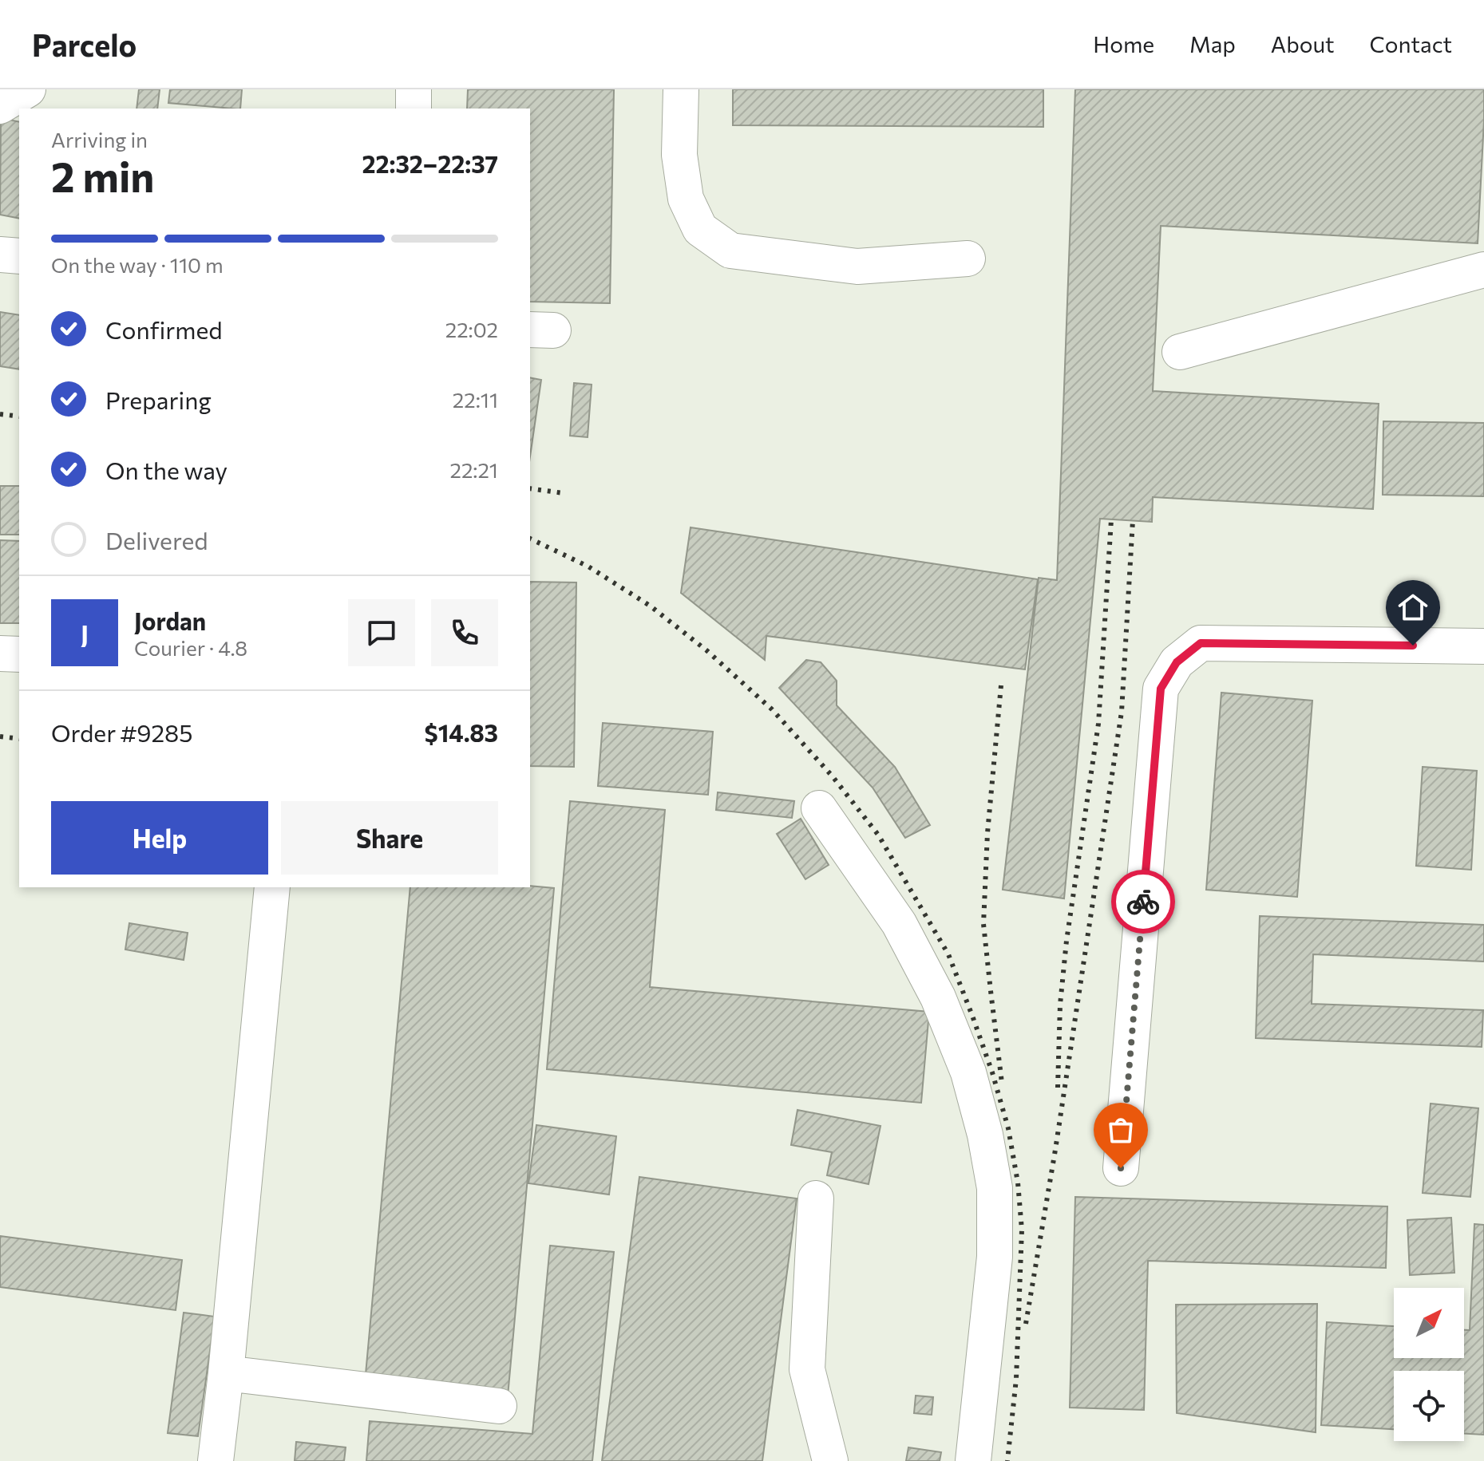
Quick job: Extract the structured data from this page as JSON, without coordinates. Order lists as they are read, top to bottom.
{
  "north": "top right",
  "page": {
    "header": "Parcelo",
    "nav": [
      "Home",
      "Map",
      "About",
      "Contact"
    ],
    "heading": ["2 min", "Arriving in", "22:32–22:37"],
    "panel": [
      "Jordan",
      "Courier · 4.8",
      "Order #9285",
      "$14.83"
    ],
    "bar": "On the way · 110 m",
    "list": [
      ["Confirmed", "22:02"],
      ["Preparing", "22:11"],
      ["On the way", "22:21"],
      "Delivered"
    ],
    "round": "J",
    "buttons": ["Help", "Share"]
  }
}
